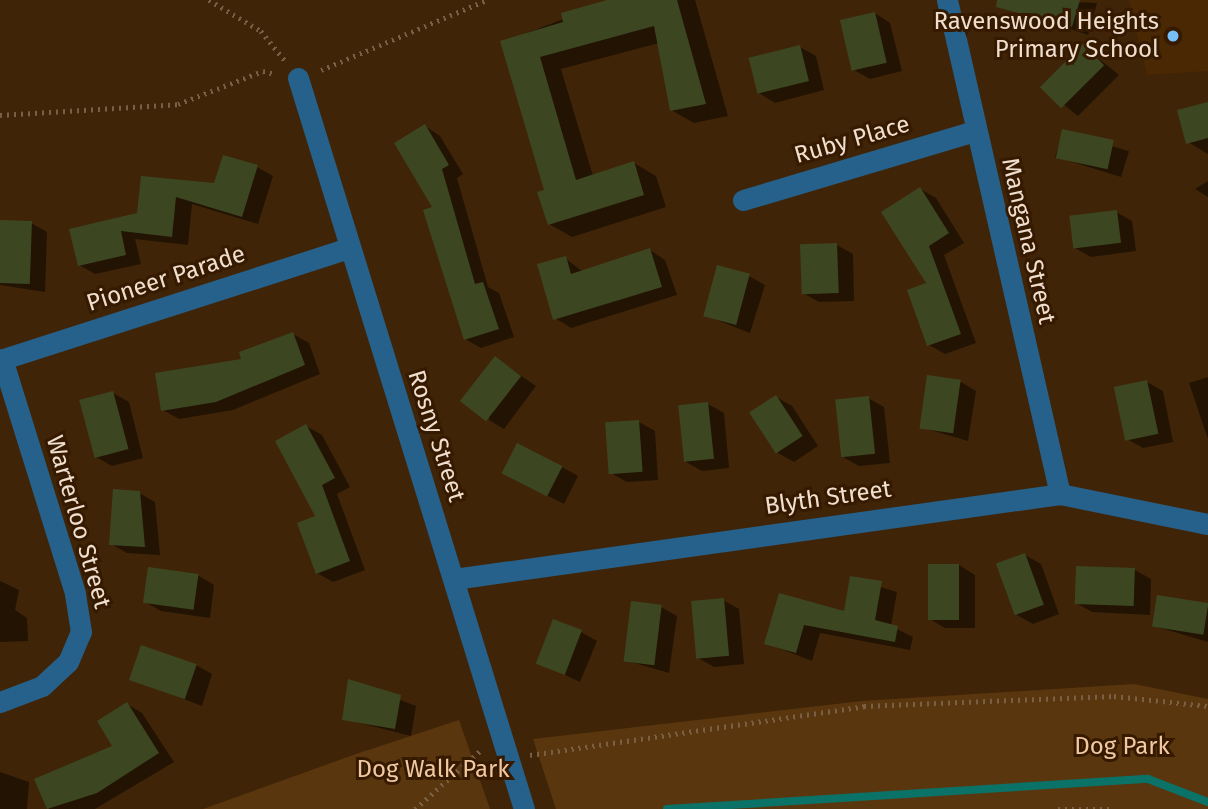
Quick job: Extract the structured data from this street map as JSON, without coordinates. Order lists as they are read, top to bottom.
{
  "streets": {
    "street": [
      "Ruby Place",
      "Mangana Street",
      "Pioneer Parade",
      "Rosny Street",
      "Blyth Street",
      "Warterloo Street"
    ]
  },
  "crossings": [
    ["Ruby Place", "Mangana Street"],
    ["Mangana Street", "Blyth Street"],
    ["Pioneer Parade", "Rosny Street"],
    ["Pioneer Parade", "Warterloo Street"],
    ["Rosny Street", "Blyth Street"]
  ],
  "parks": ["Dog Park", "Dog Walk Park"],
  "places": ["Ravenswood Heights Primary School"]
}
